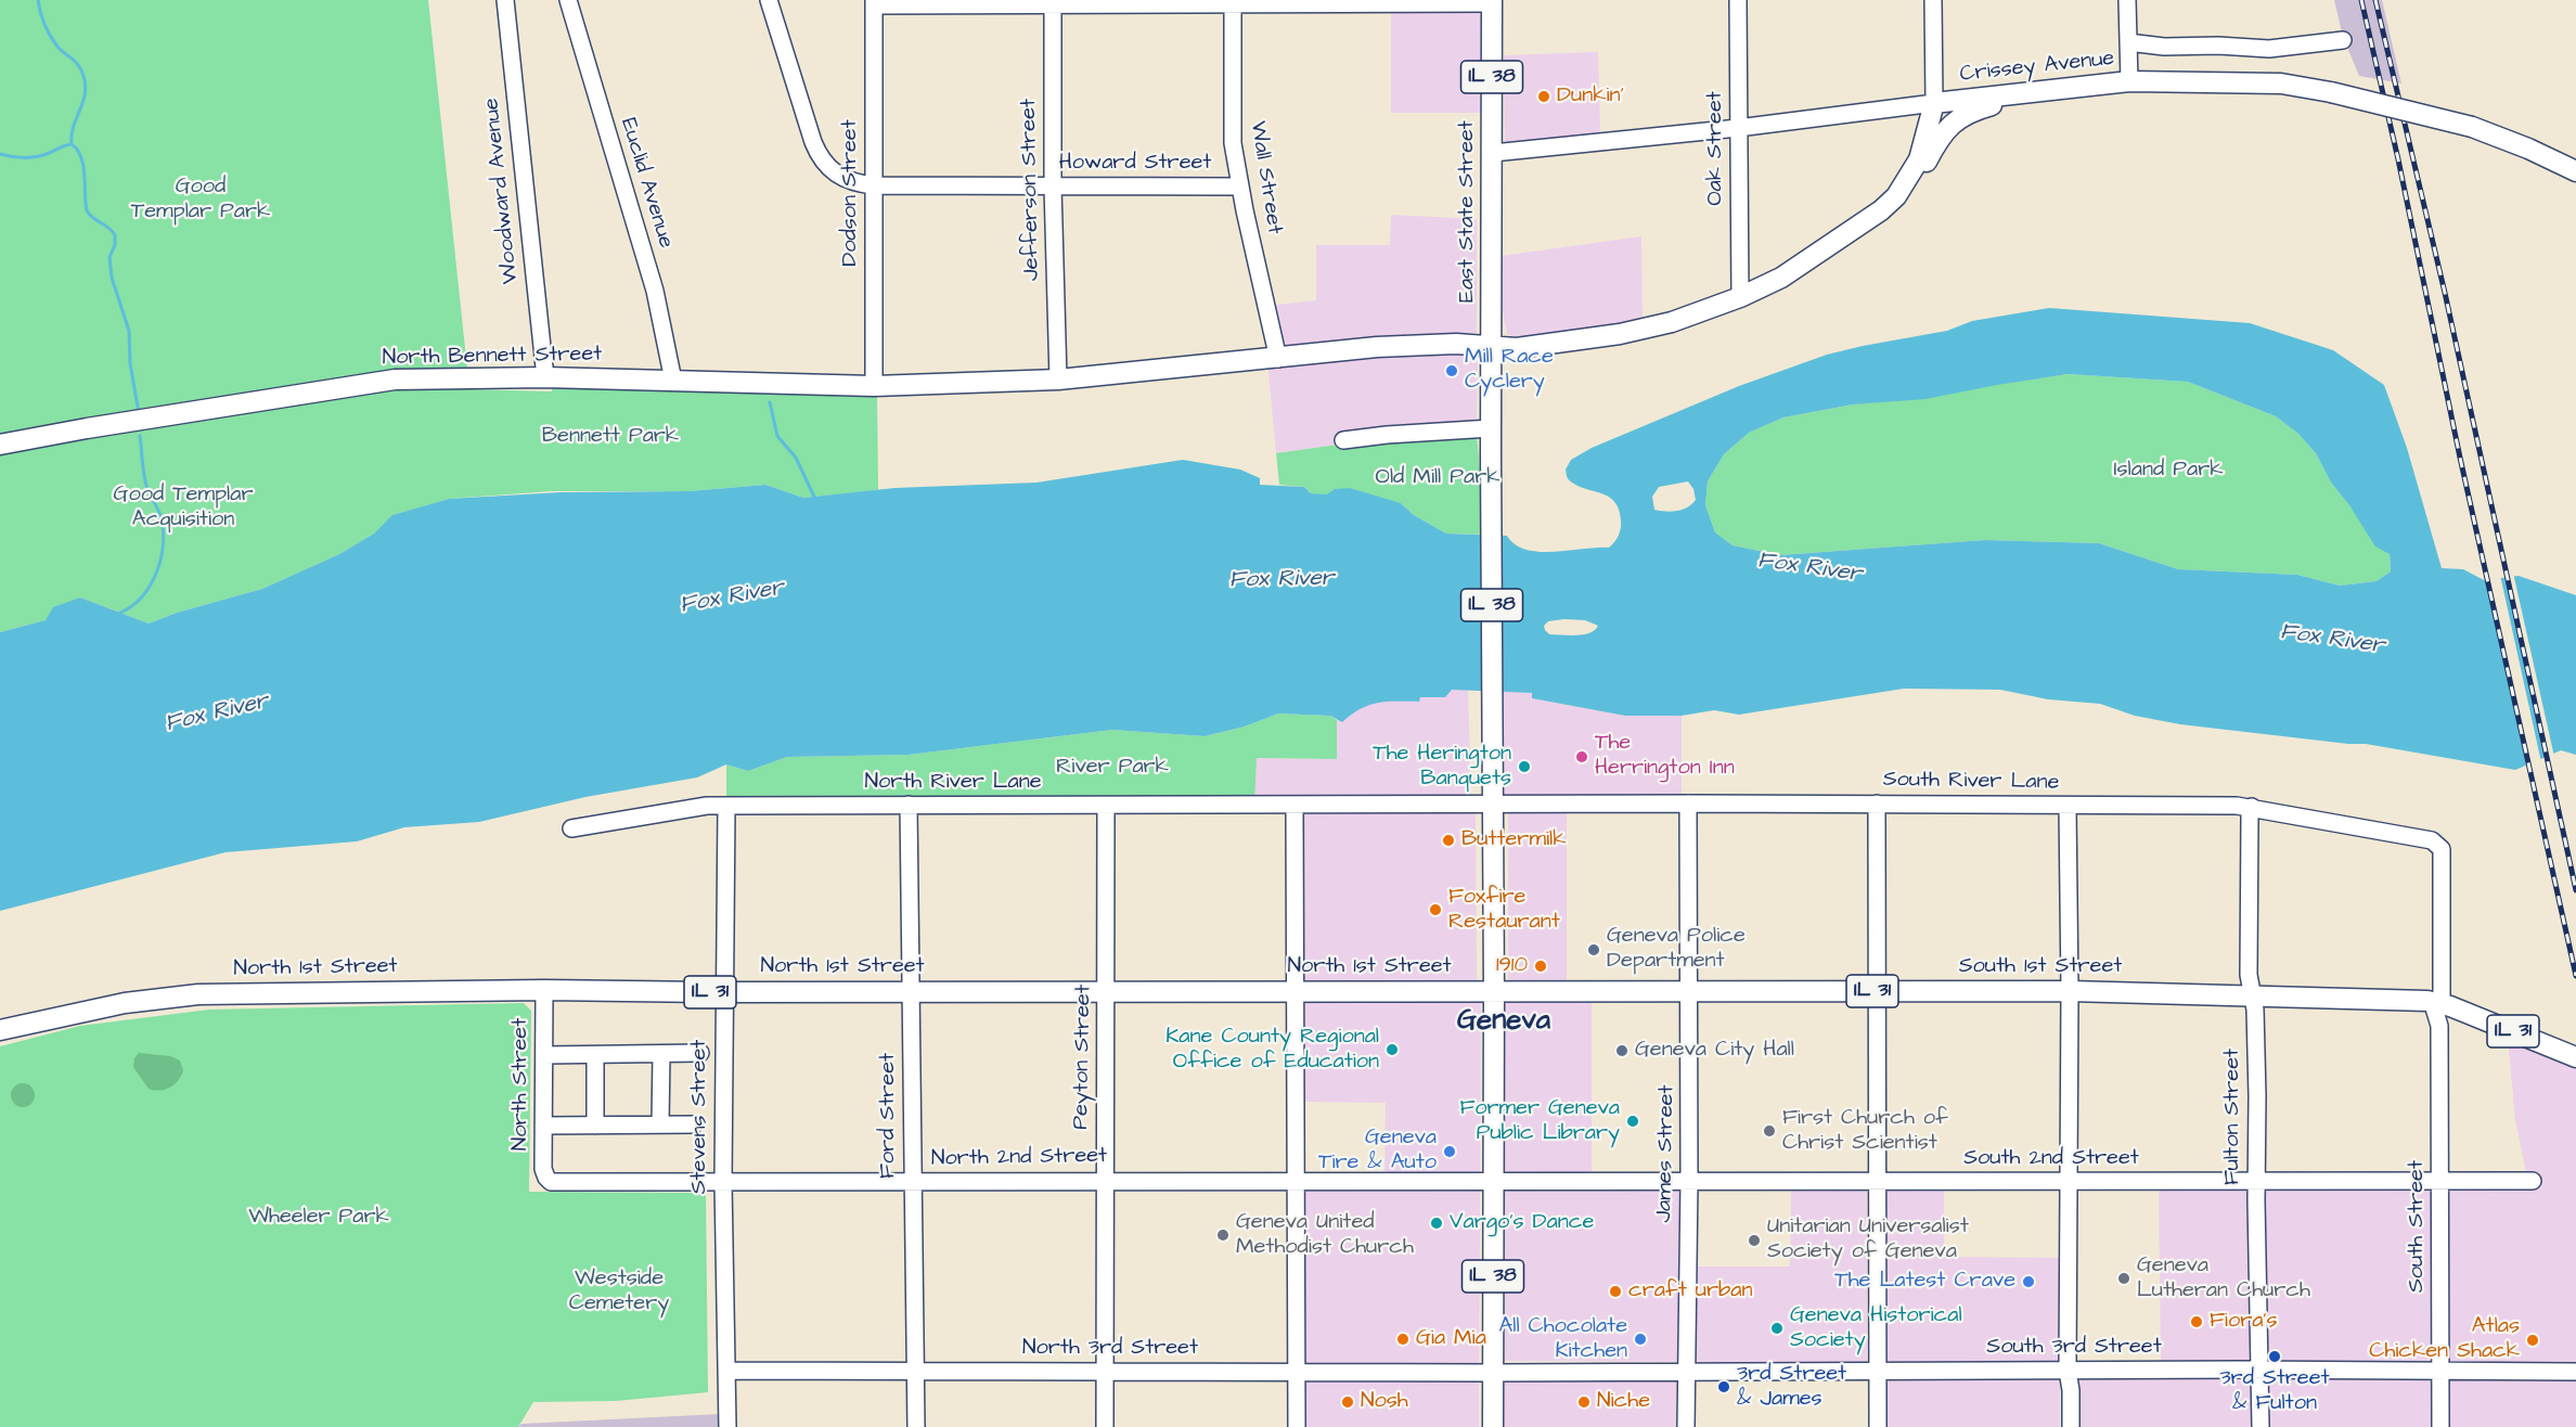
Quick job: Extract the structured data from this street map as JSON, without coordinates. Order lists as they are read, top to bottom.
{
  "streets": {
    "main road": [
      "Crissey Avenue",
      "IL 38",
      "East State Street",
      "North Bennett Street",
      "North 1st Street",
      "South 1st Street",
      "IL 31"
    ],
    "street": [
      "Oak Street",
      "Howard Street",
      "Wall Street",
      "Euclid Avenue",
      "Jefferson Street",
      "Woodward Avenue",
      "Dodson Street",
      "South River Lane",
      "North River Lane",
      "Peyton Street",
      "North Street",
      "Ford Street",
      "Stevens Street",
      "Fulton Street",
      "James Street",
      "North 2nd Street",
      "South 2nd Street",
      "South Street",
      "South 3rd Street",
      "North 3rd Street"
    ]
  },
  "crossings": [
    ["Crissey Avenue", "Oak Street"],
    ["Crissey Avenue", "East State Street"],
    ["Crissey Avenue", "North Bennett Street"],
    ["IL 38", "East State Street"],
    ["IL 38", "North Bennett Street"],
    ["IL 38", "South River Lane"],
    ["IL 38", "North River Lane"],
    ["IL 38", "North 1st Street"],
    ["IL 38", "South 1st Street"],
    ["IL 38", "North 2nd Street"],
    ["IL 38", "South 2nd Street"],
    ["IL 38", "South 3rd Street"],
    ["IL 38", "North 3rd Street"],
    ["Oak Street", "North Bennett Street"],
    ["Howard Street", "Wall Street"],
    ["Howard Street", "Jefferson Street"],
    ["Howard Street", "Dodson Street"],
    ["Wall Street", "North Bennett Street"],
    ["Euclid Avenue", "North Bennett Street"],
    ["Jefferson Street", "North Bennett Street"],
    ["Woodward Avenue", "North Bennett Street"],
    ["Dodson Street", "North Bennett Street"],
    ["East State Street", "North Bennett Street"],
    ["South River Lane", "North River Lane"],
    ["South River Lane", "Fulton Street"],
    ["South River Lane", "James Street"],
    ["South River Lane", "South Street"],
    ["North River Lane", "Peyton Street"],
    ["North River Lane", "Ford Street"],
    ["North River Lane", "Stevens Street"],
    ["North 1st Street", "South 1st Street"],
    ["North 1st Street", "Peyton Street"],
    ["North 1st Street", "North Street"],
    ["North 1st Street", "Ford Street"],
    ["North 1st Street", "Stevens Street"],
    ["South 1st Street", "Fulton Street"],
    ["South 1st Street", "James Street"],
    ["South 1st Street", "South Street"],
    ["Peyton Street", "North 2nd Street"],
    ["Peyton Street", "North 3rd Street"],
    ["North Street", "North 2nd Street"],
    ["Ford Street", "North 2nd Street"],
    ["Ford Street", "North 3rd Street"],
    ["Stevens Street", "North 2nd Street"],
    ["Stevens Street", "North 3rd Street"],
    ["Fulton Street", "South 2nd Street"],
    ["Fulton Street", "South 3rd Street"],
    ["James Street", "South 2nd Street"],
    ["James Street", "South 3rd Street"],
    ["North 2nd Street", "South 2nd Street"],
    ["South 2nd Street", "South Street"],
    ["South Street", "South 3rd Street"],
    ["South 3rd Street", "North 3rd Street"]
  ],
  "districts": ["Geneva"],
  "water": ["Fox River"],
  "parks": [
    "Good Templar Park",
    "Bennett Park",
    "Island Park",
    "Old Mill Park",
    "Good Templar Acquisition",
    "River Park",
    "Wheeler Park",
    "Westside Cemetery"
  ],
  "places": [
    "Dunkin'",
    "Mill Race Cyclery",
    "The Herrington Inn",
    "The Herington Banquets",
    "Buttermilk",
    "Foxfire Restaurant",
    "Geneva Police Department",
    "1910",
    "Kane County Regional Office of Education",
    "Geneva City Hall",
    "Former Geneva Public Library",
    "First Church of Christ Scientist",
    "Geneva Tire & Auto",
    "Vargo's Dance",
    "Geneva United Methodist Church",
    "Unitarian Universalist Society of Geneva",
    "Geneva Lutheran Church",
    "The Latest Crave",
    "craft urban",
    "Fiora's",
    "Geneva Historical Society",
    "Gia Mia",
    "All Chocolate Kitchen",
    "Atlas Chicken Shack",
    "3rd Street & Fulton",
    "3rd Street & James",
    "Nosh",
    "Niche"
  ]
}
